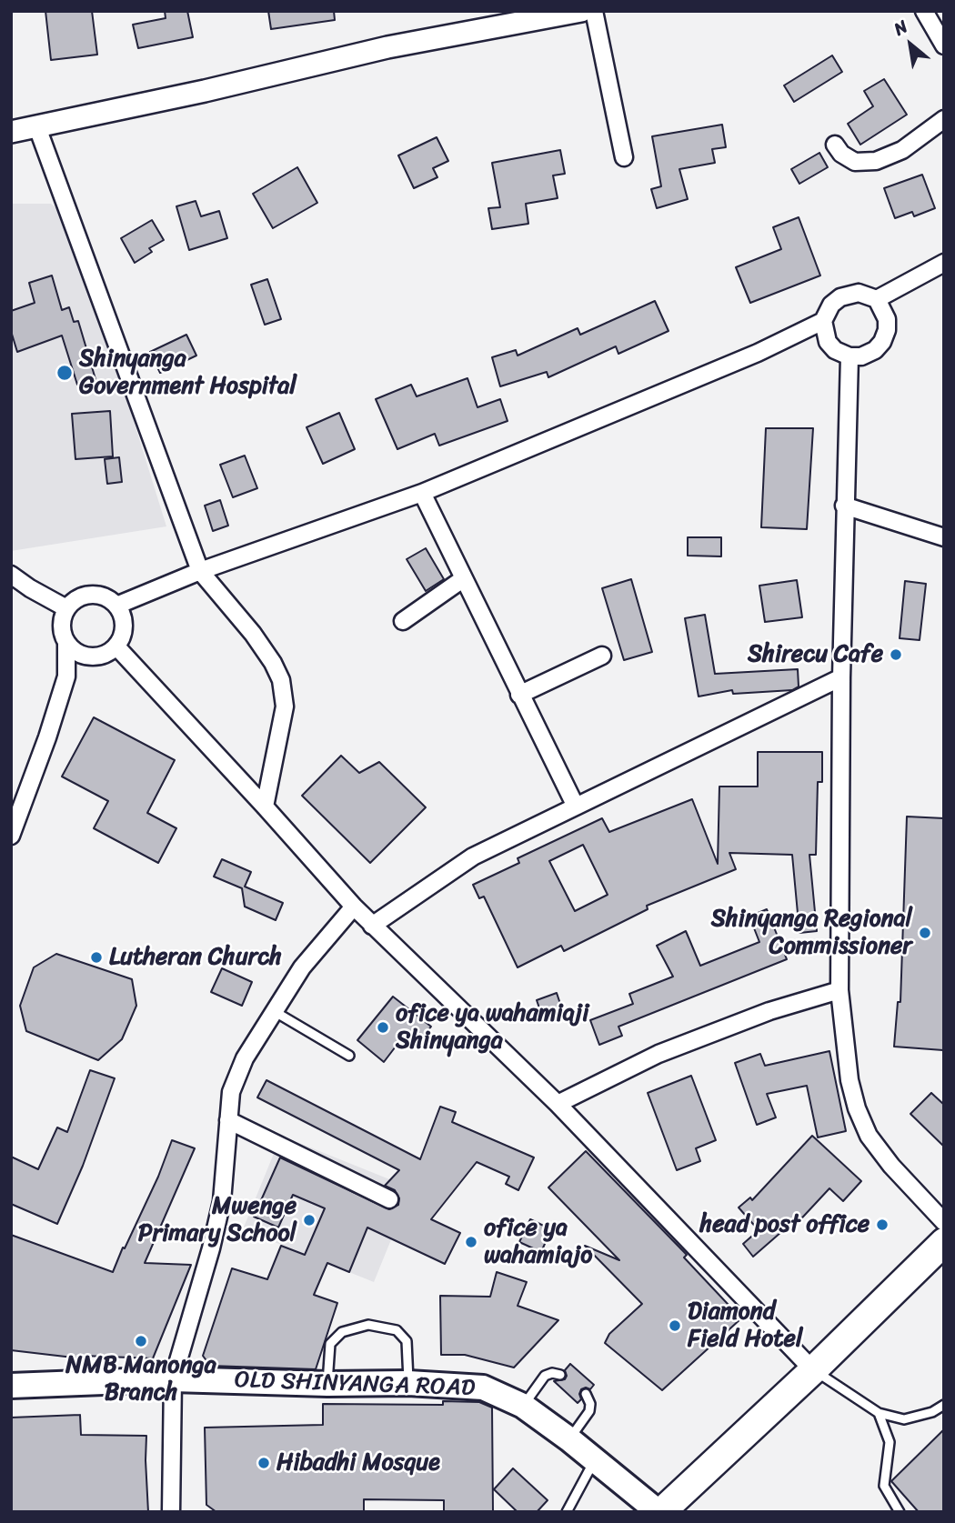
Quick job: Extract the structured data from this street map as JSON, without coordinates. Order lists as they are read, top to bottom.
{
  "streets": {
    "main road": ["OLD SHINYANGA ROAD"]
  },
  "places": [
    "Shinyanga Government Hospital",
    "Shirecu Cafe",
    "Shinyanga Regional Commissioner",
    "Lutheran Church",
    "ofice ya wahamiaji Shinyanga",
    "Mwenge Primary School",
    "head post office",
    "ofice ya wahamiajo",
    "Diamond Field Hotel",
    "NMB Manonga Branch",
    "Hibadhi Mosque"
  ],
  "north": "top left"
}
